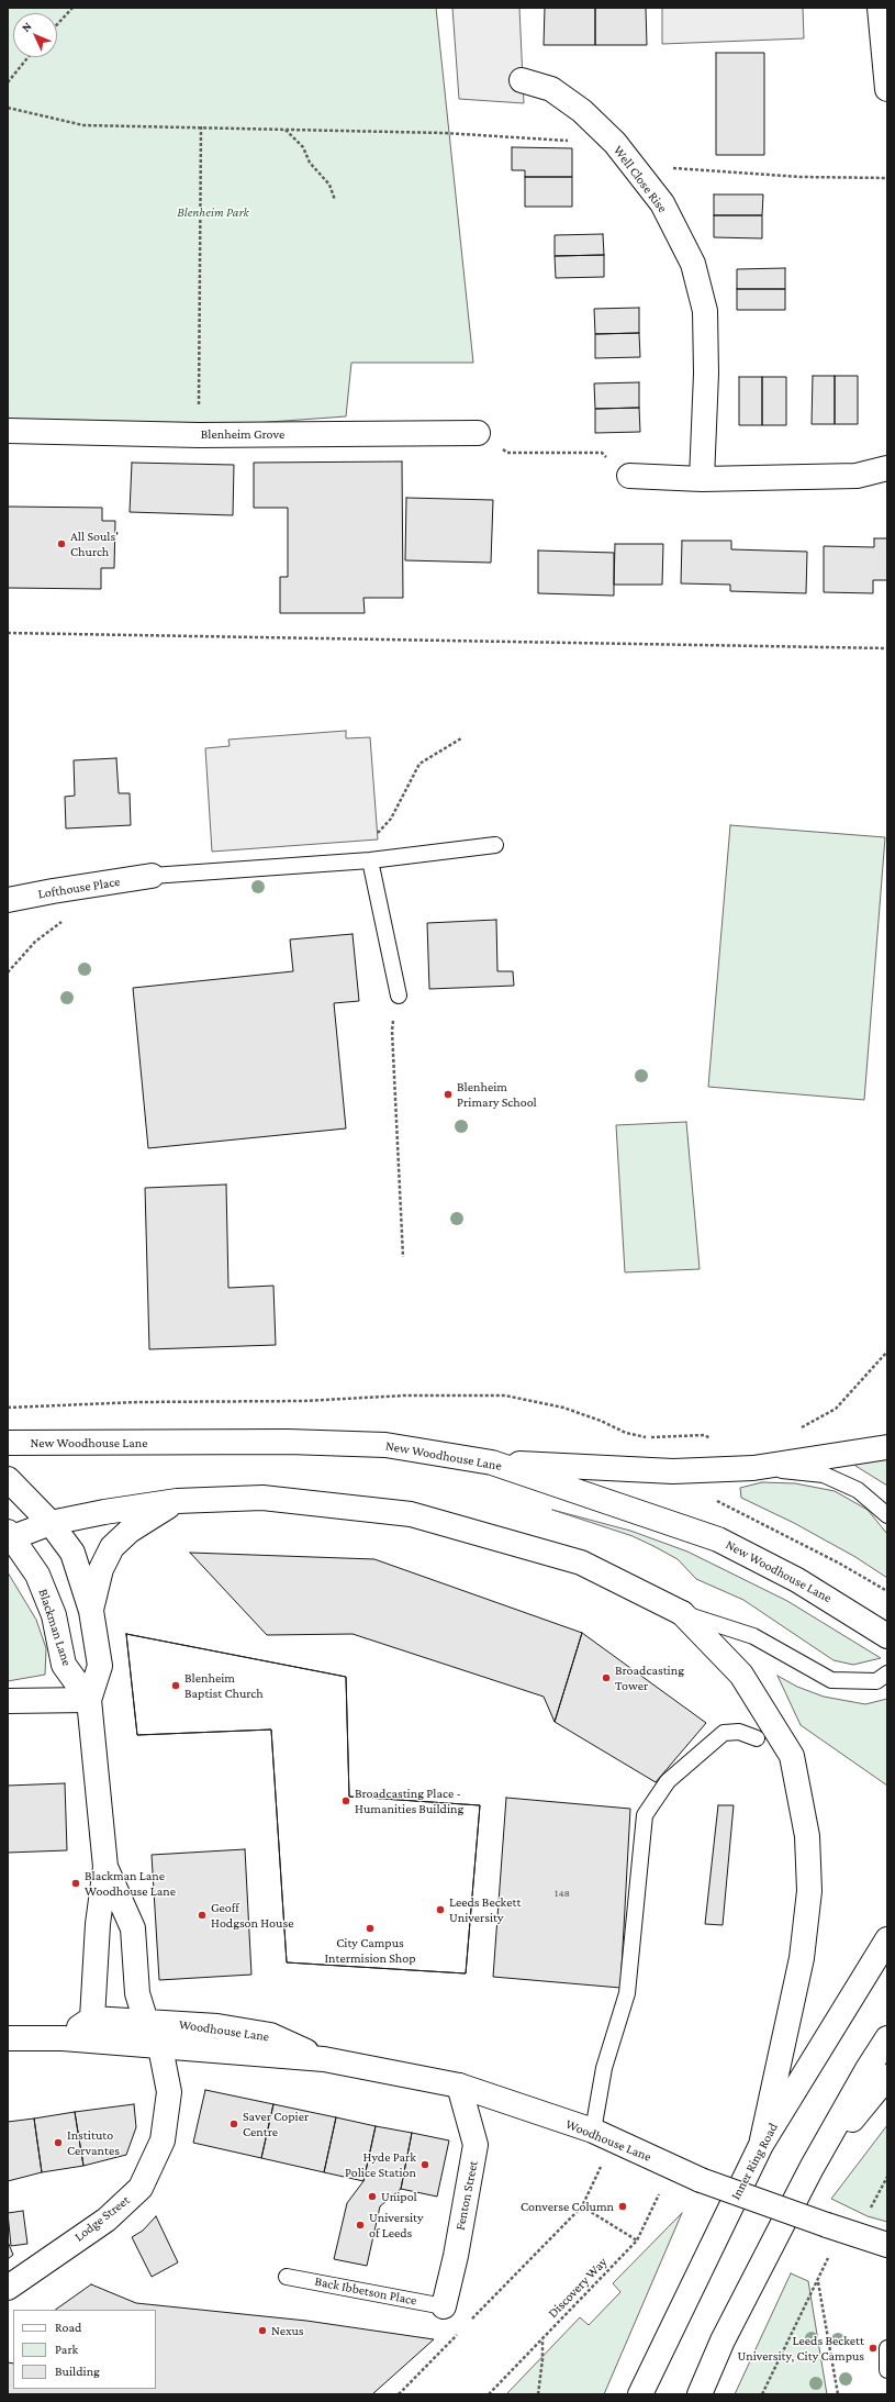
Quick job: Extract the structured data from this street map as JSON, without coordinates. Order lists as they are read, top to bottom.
{
  "streets": {
    "main road": [
      "Well Close Rise",
      "Blenheim Grove",
      "Lofthouse Place",
      "New Woodhouse Lane",
      "Blackman Lane",
      "Woodhouse Lane",
      "Inner Ring Road",
      "Fenton Street",
      "Lodge Street"
    ],
    "lane": ["Back Ibbetson Place"],
    "path": ["Discovery Way"]
  },
  "crossings": [
    ["Woodhouse Lane", "Fenton Street"],
    ["Woodhouse Lane", "Lodge Street"],
    ["Fenton Street", "Back Ibbetson Place"]
  ],
  "parks": ["Blenheim Park"],
  "places": [
    "All Souls' Church",
    "Blenheim Primary School",
    "Broadcasting Tower",
    "Blenheim Baptist Church",
    "Broadcasting Place - Humanities Building",
    "Blackman Lane Woodhouse Lane",
    "Leeds Beckett University",
    "Geoff Hodgson House",
    "City Campus Intermision Shop",
    "Saver Copier Centre",
    "Instituto Cervantes",
    "Hyde Park Police Station",
    "Unipol",
    "Converse Column",
    "University of Leeds",
    "Nexus",
    "Leeds Beckett University, City Campus"
  ],
  "house_numbers": ["148"],
  "legend": ["Road", "Park", "Building"],
  "north": "top left"
}
